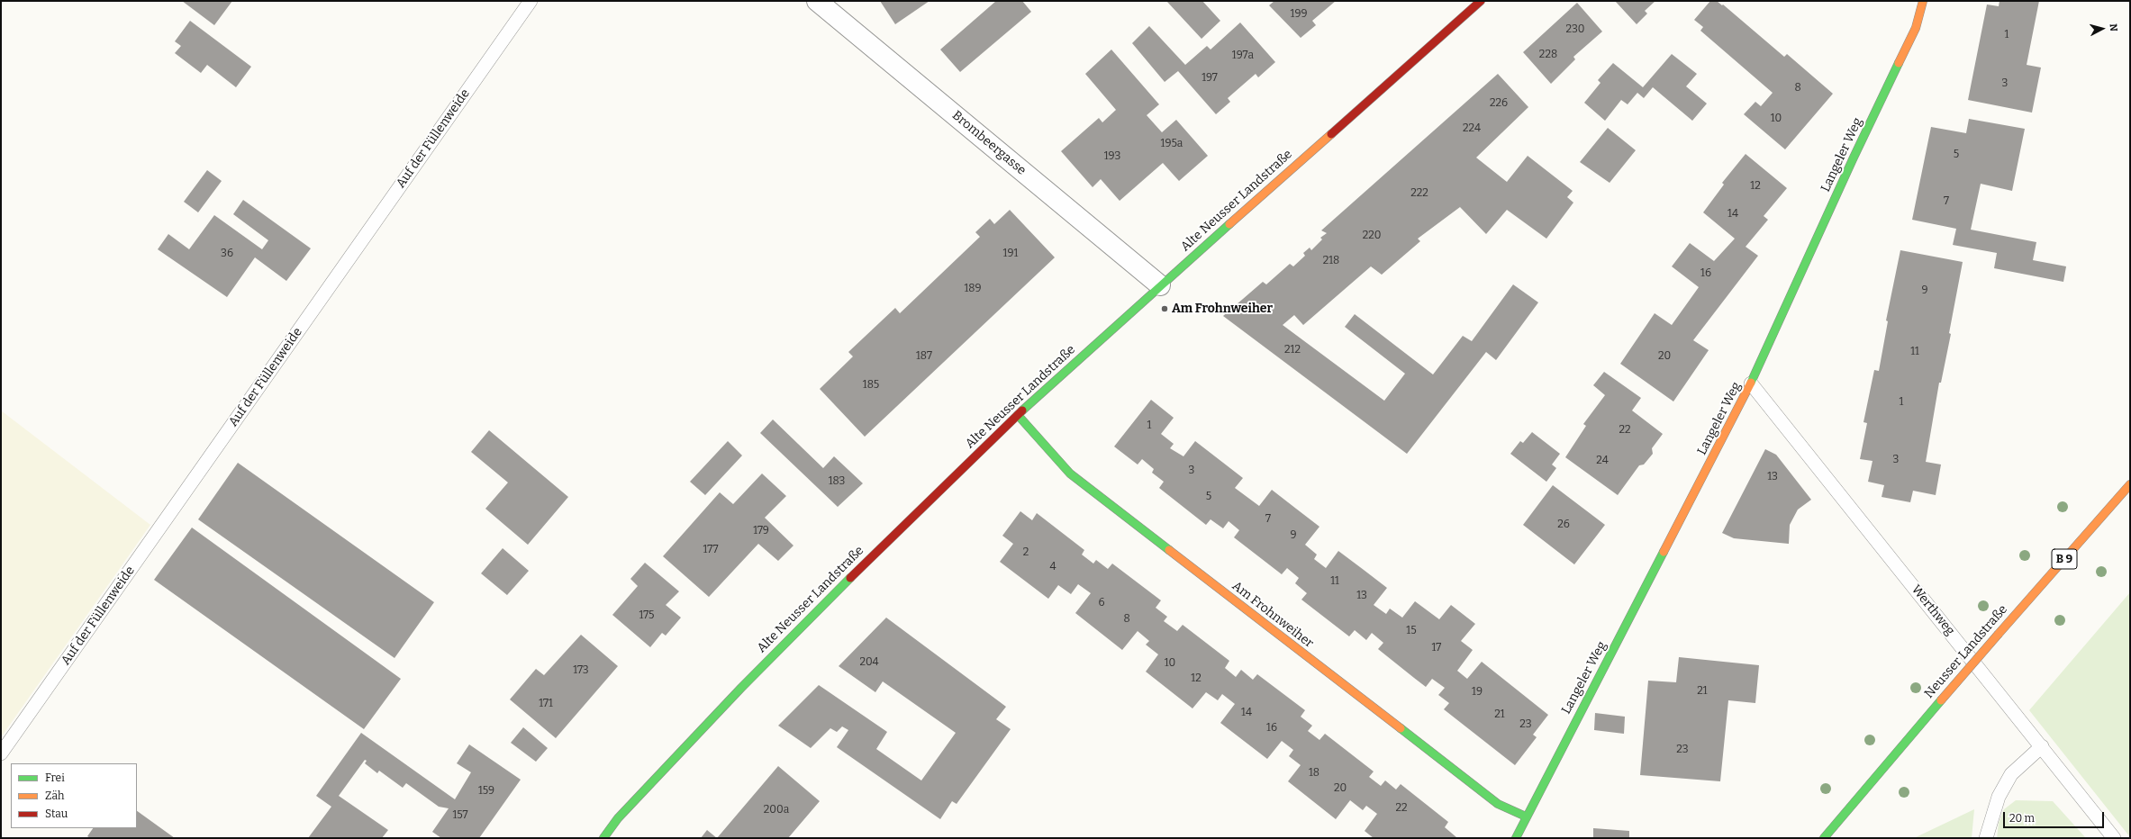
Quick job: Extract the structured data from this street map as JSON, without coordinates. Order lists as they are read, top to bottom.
{
  "streets": {
    "main road": [
      "Langeler Weg",
      "Alte Neusser Landstraße",
      "B 9",
      "Am Frohnweiher",
      "Neusser Landstraße"
    ],
    "street": ["Brombeergasse"],
    "lane": ["Auf der Füllenweide", "Werthweg"]
  },
  "crossings": [
    ["Brombeergasse", "Alte Neusser Landstraße"],
    ["Langeler Weg", "Werthweg"],
    ["Langeler Weg", "Am Frohnweiher"],
    ["Alte Neusser Landstraße", "Am Frohnweiher"]
  ],
  "places": ["Am Frohnweiher"],
  "house_numbers": [
    "199",
    "230",
    "1",
    "228",
    "197a",
    "197",
    "3",
    "8",
    "226",
    "10",
    "224",
    "195a",
    "5",
    "193",
    "12",
    "222",
    "7",
    "14",
    "220",
    "36",
    "191",
    "218",
    "16",
    "189",
    "9",
    "212",
    "11",
    "187",
    "20",
    "185",
    "1",
    "1",
    "22",
    "3",
    "24",
    "3",
    "13",
    "183",
    "5",
    "7",
    "26",
    "179",
    "9",
    "177",
    "2",
    "4",
    "11",
    "13",
    "6",
    "175",
    "8",
    "15",
    "17",
    "204",
    "10",
    "173",
    "12",
    "21",
    "19",
    "171",
    "14",
    "21",
    "23",
    "16",
    "23",
    "18",
    "20",
    "159",
    "22",
    "200a",
    "157"
  ],
  "legend": ["Frei", "Zäh", "Stau"],
  "scale_bar": "20 m",
  "north": "right"
}
